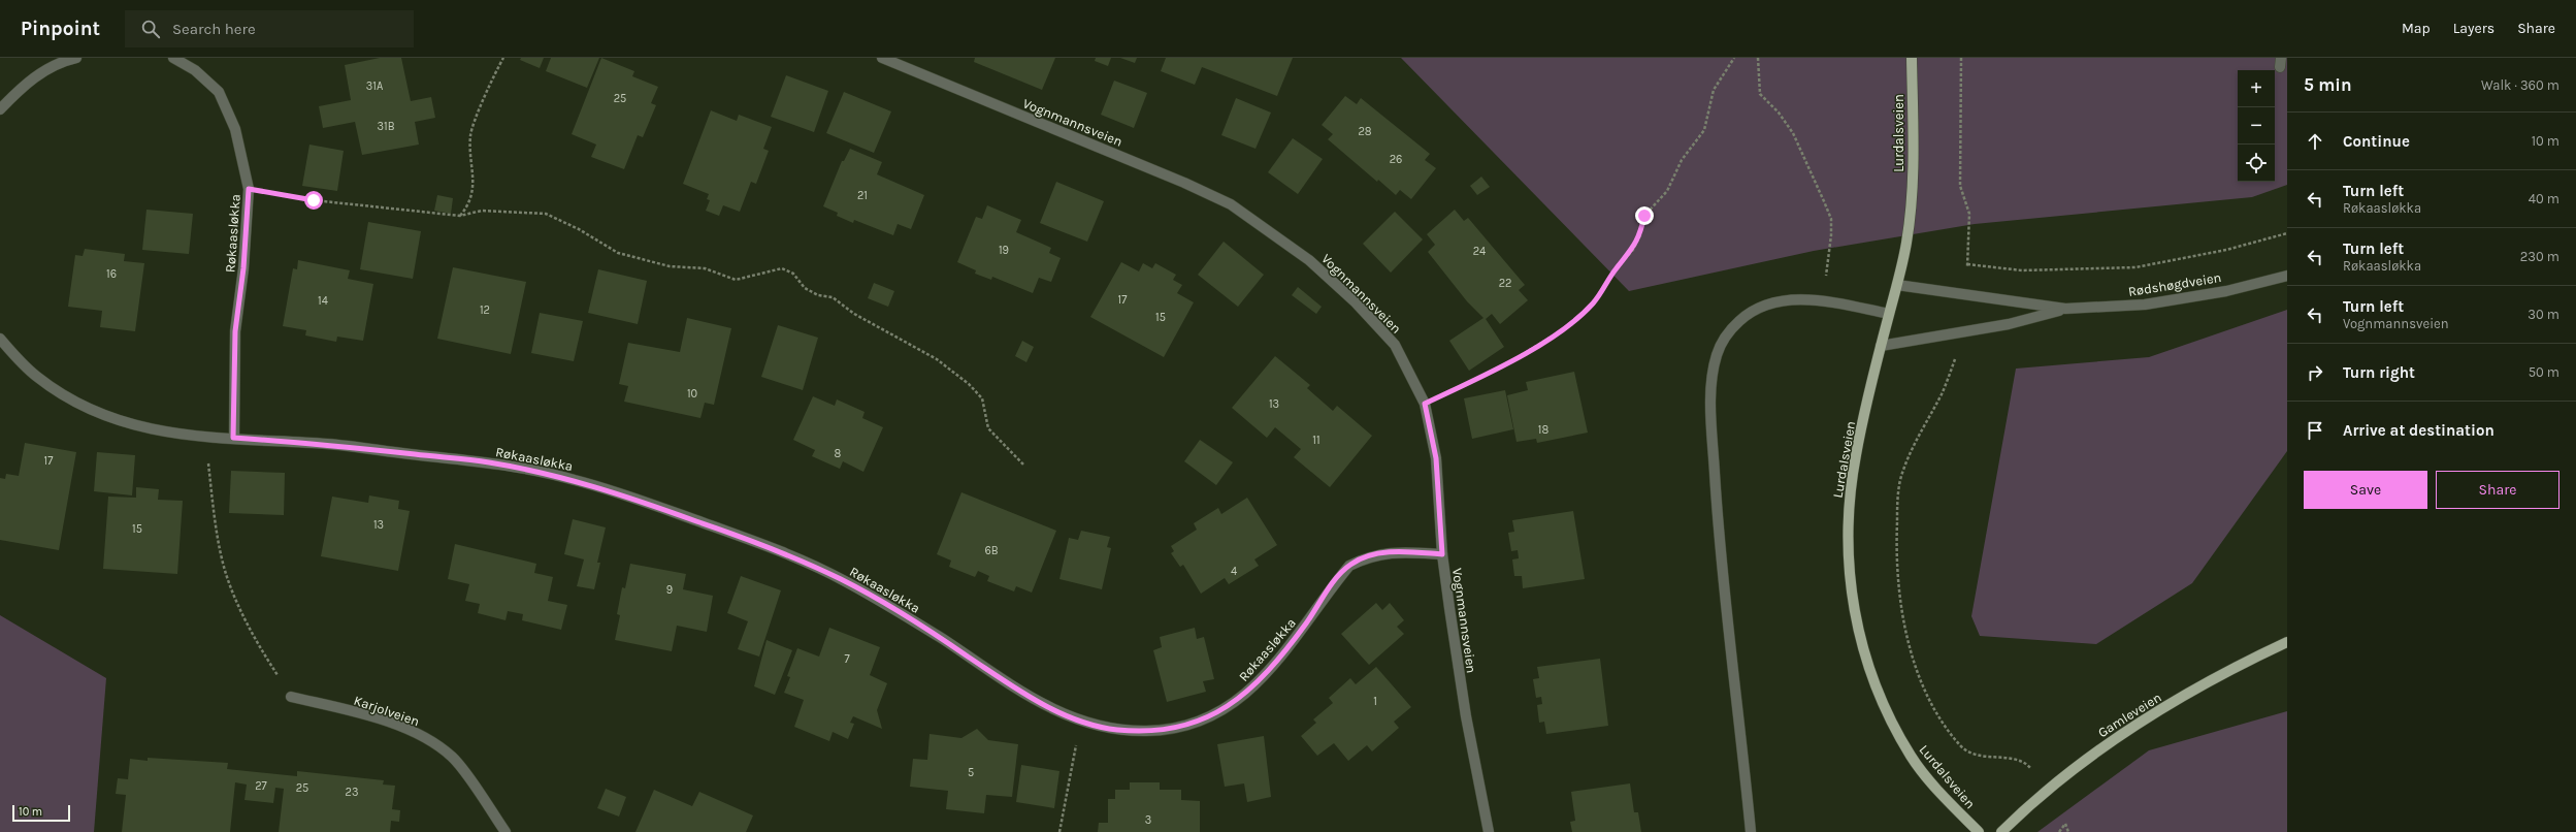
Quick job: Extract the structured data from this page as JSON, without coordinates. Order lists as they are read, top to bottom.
{
  "streets": {
    "main road": ["Lurdalsveien", "Gamleveien"],
    "street": [
      "Vognmannsveien",
      "Røkaasløkka",
      "Rødshøgdveien",
      "Karjolveien"
    ]
  },
  "crossings": [
    ["Vognmannsveien", "Røkaasløkka"],
    ["Lurdalsveien", "Rødshøgdveien"]
  ],
  "house_numbers": [
    "31A",
    "25",
    "31B",
    "28",
    "26",
    "21",
    "19",
    "24",
    "16",
    "22",
    "17",
    "14",
    "12",
    "15",
    "10",
    "13",
    "18",
    "11",
    "8",
    "17",
    "13",
    "15",
    "6B",
    "4",
    "9",
    "7",
    "1",
    "5",
    "27",
    "25",
    "23",
    "3"
  ],
  "scale_bar": "10 m",
  "page": {
    "header": "Pinpoint",
    "search": "Search here",
    "nav": ["Map", "Layers", "Share"],
    "heading": ["5 min", "Walk · 360 m"],
    "map_buttons": ["+", "−"],
    "list": [
      ["Continue", "10 m"],
      ["Turn left", "Røkaasløkka", "40 m"],
      ["Turn left", "Røkaasløkka", "230 m"],
      ["Turn left", "Vognmannsveien", "30 m"],
      ["Turn right", "50 m"],
      "Arrive at destination"
    ],
    "buttons": ["Save", "Share"],
    "scale": "10 m"
  }
}
